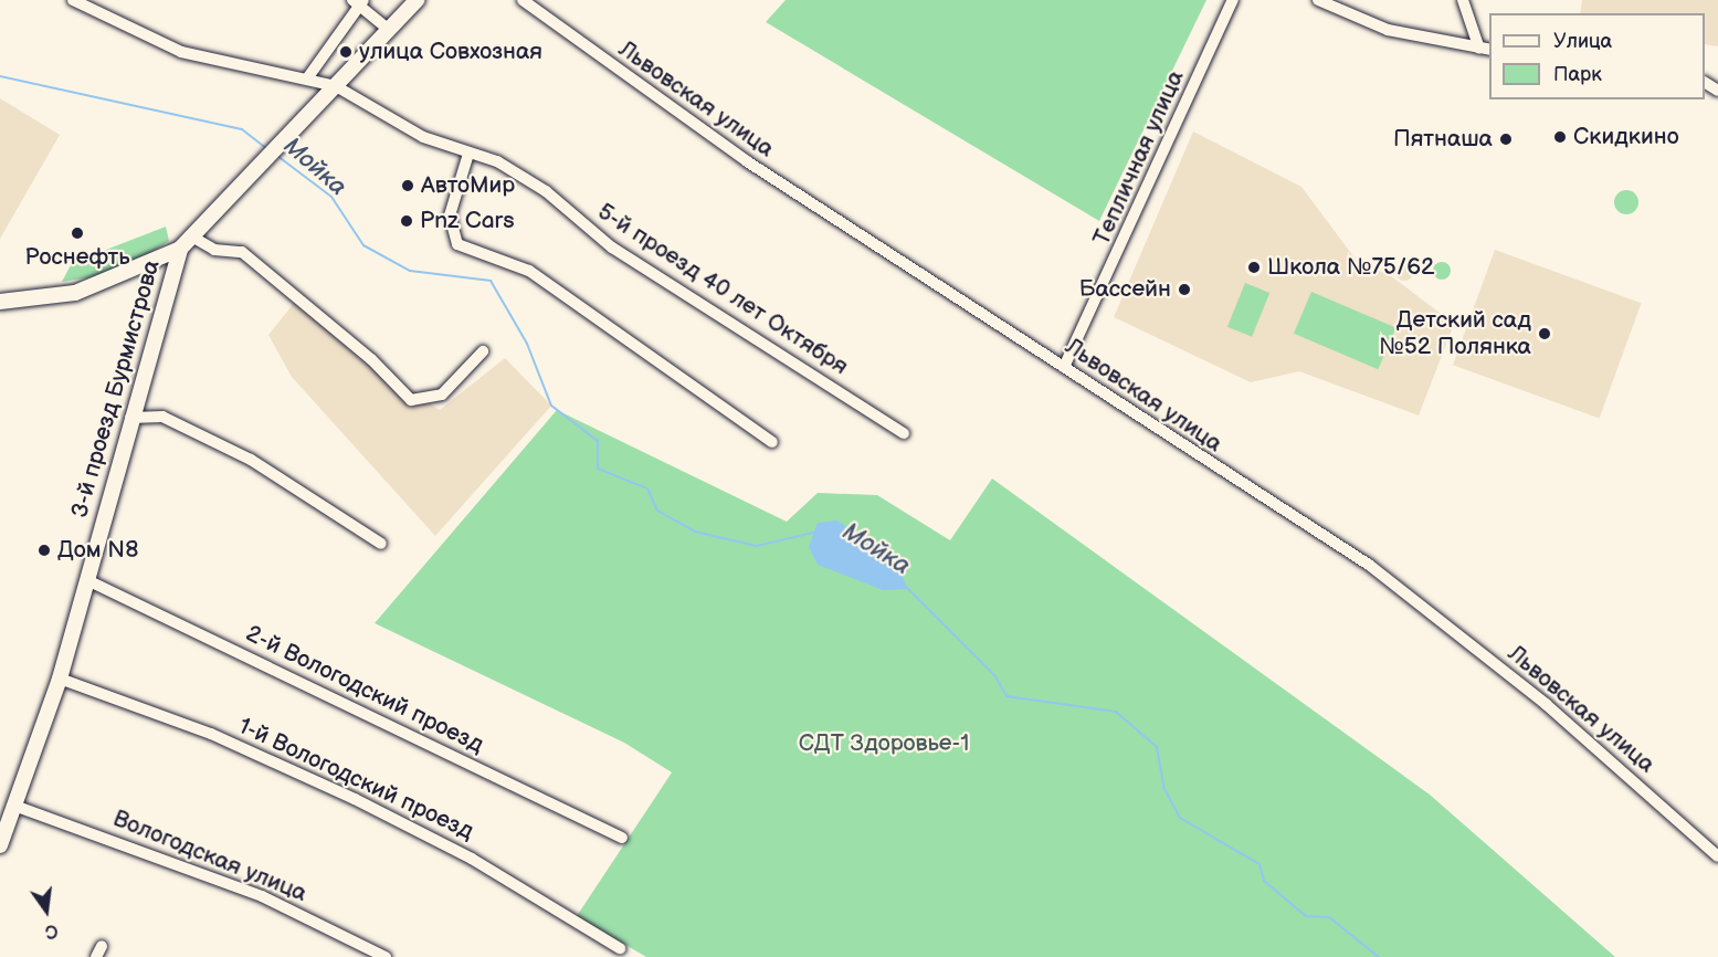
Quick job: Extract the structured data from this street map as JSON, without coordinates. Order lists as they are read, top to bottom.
{
  "streets": {
    "main road": ["3-й проезд Бурмистрова"],
    "street": [
      "Львовская улица",
      "Тепличная улица",
      "5-й проезд 40 лет Октября",
      "2-й Вологодский проезд",
      "1-й Вологодский проезд",
      "Вологодская улица"
    ]
  },
  "crossings": [
    ["Львовская улица", "Тепличная улица"],
    ["3-й проезд Бурмистрова", "2-й Вологодский проезд"],
    ["3-й проезд Бурмистрова", "1-й Вологодский проезд"],
    ["3-й проезд Бурмистрова", "Вологодская улица"]
  ],
  "water": ["Мойка"],
  "parks": ["СДТ Здоровье-1"],
  "places": [
    "улица Совхозная",
    "Скидкино",
    "Пятнаша",
    "АвтоМир",
    "Pnz Cars",
    "Роснефть",
    "Школа №75/62",
    "Бассейн",
    "Детский сад №52 Полянка",
    "Дом N8"
  ],
  "legend": ["Улица", "Парк"],
  "north": "bottom"
}
